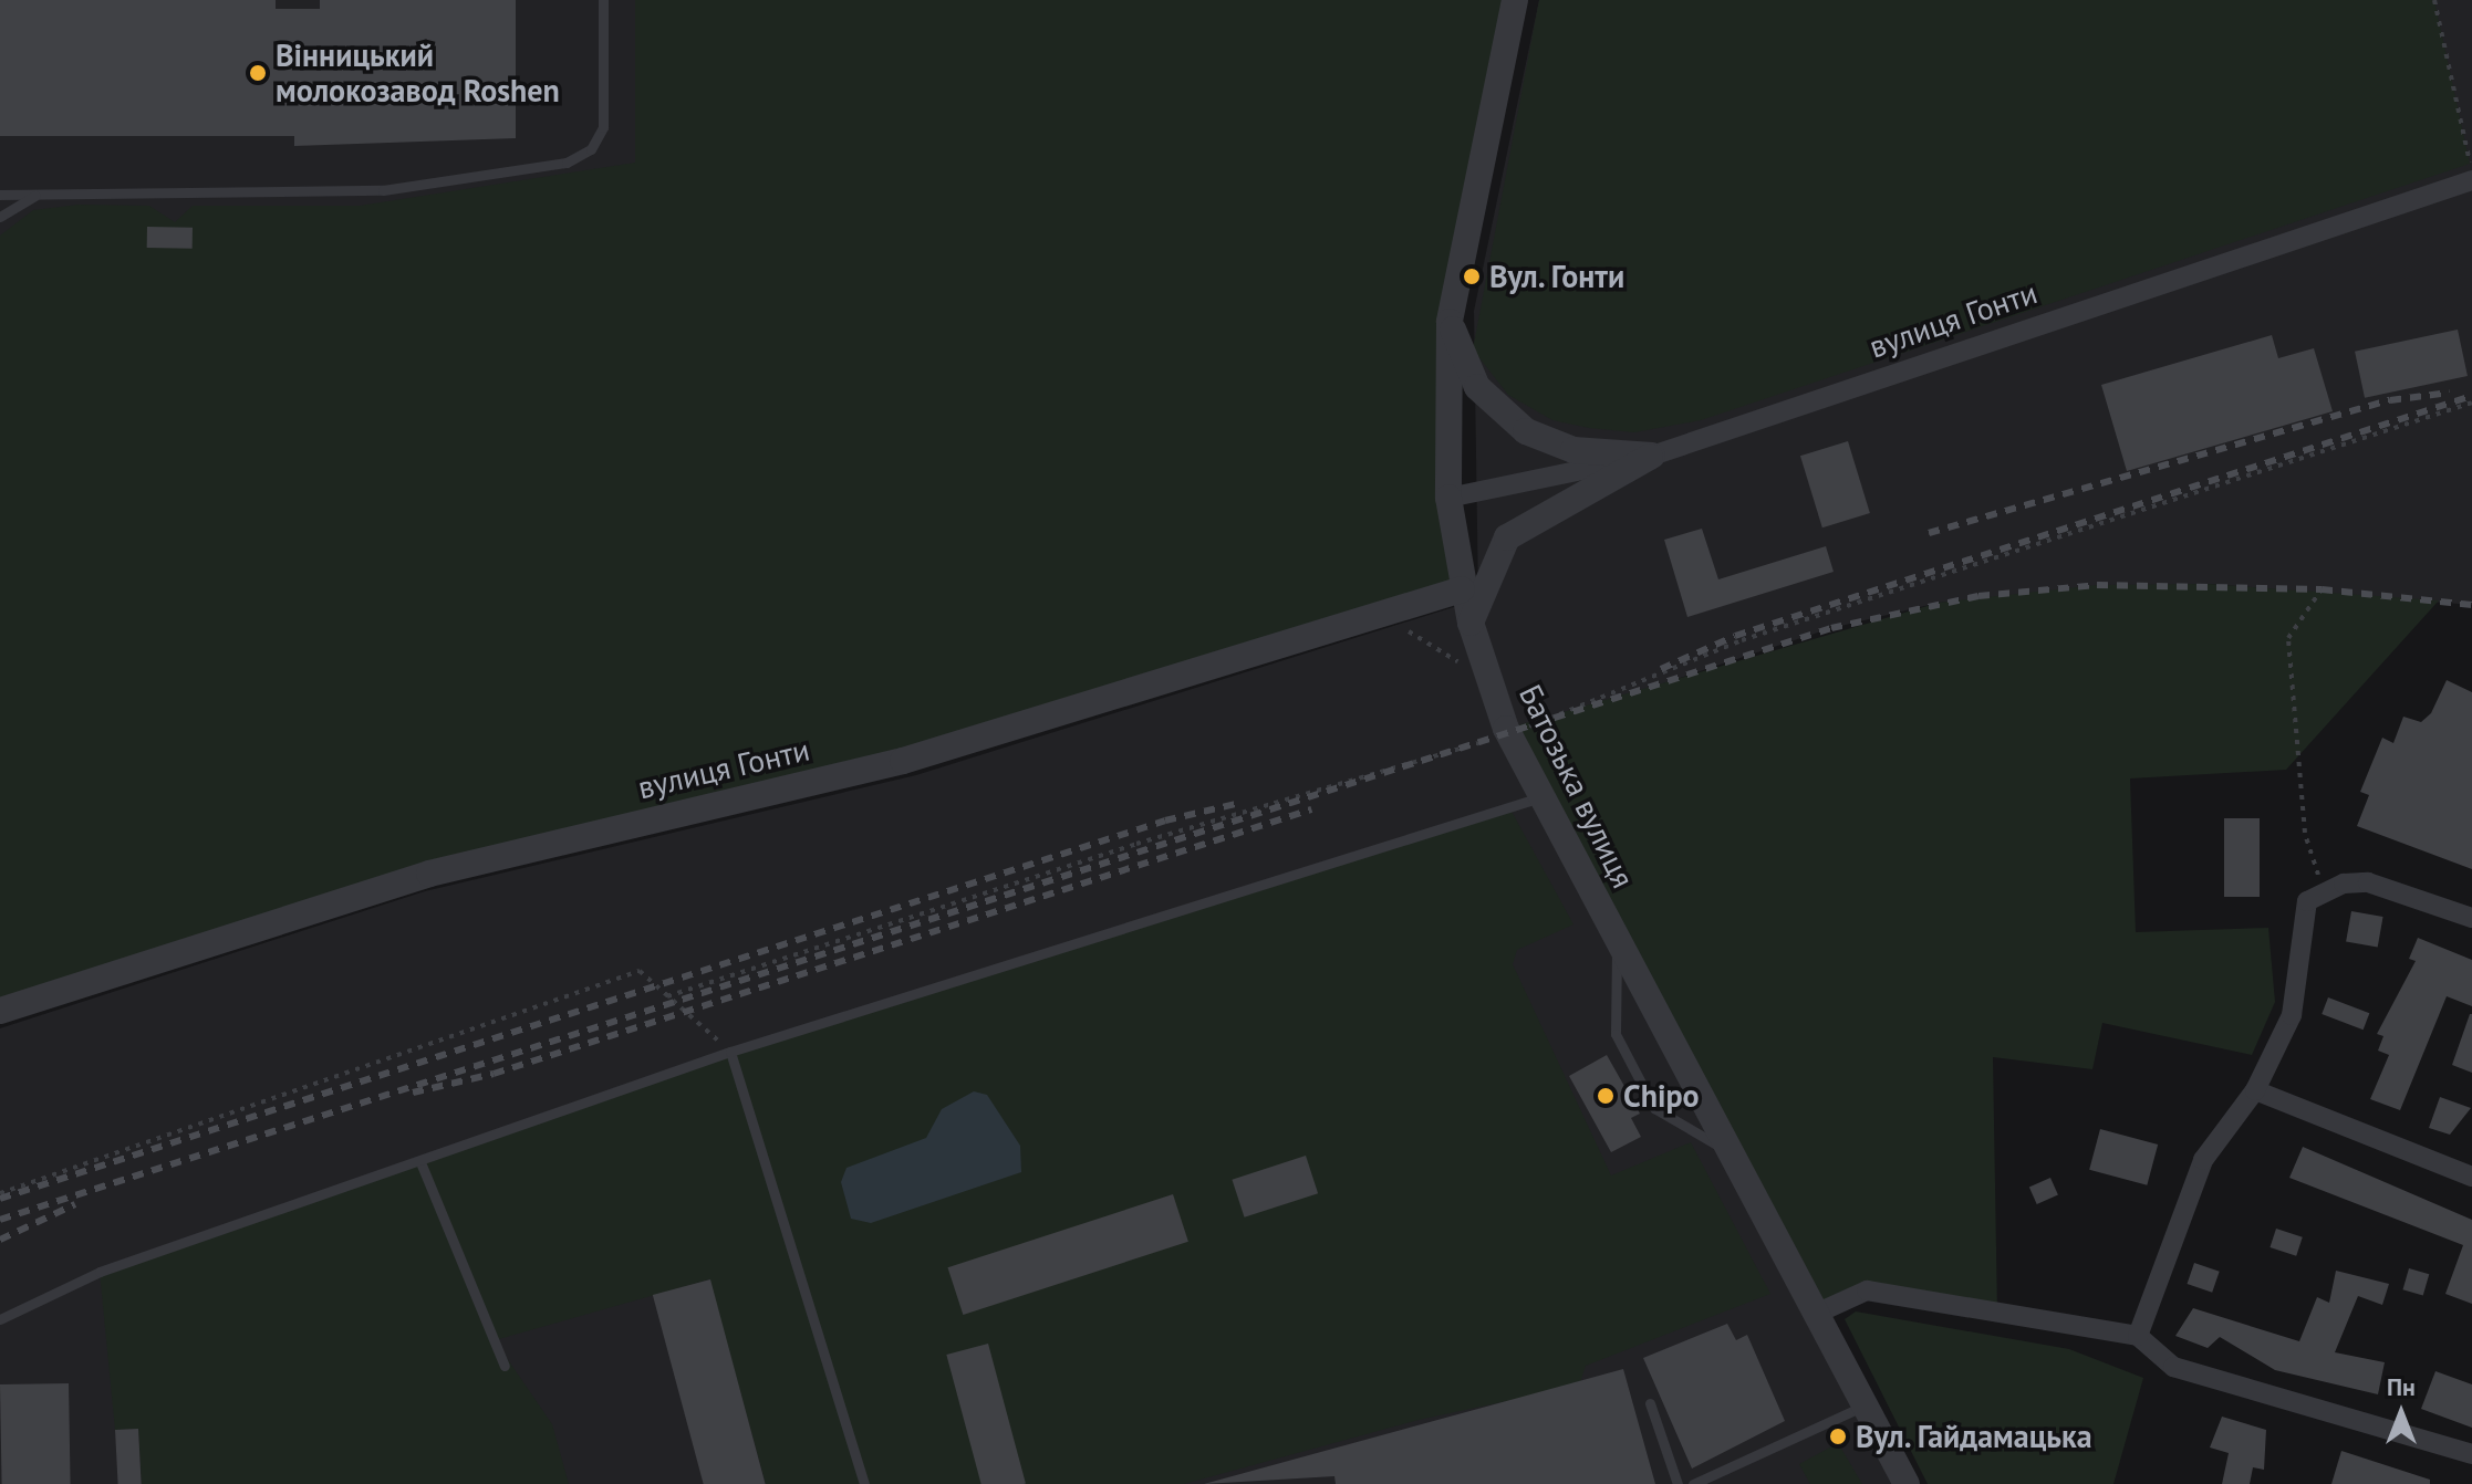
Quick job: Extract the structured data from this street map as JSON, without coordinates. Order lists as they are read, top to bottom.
{
  "streets": {
    "street": ["вулиця Гонти", "Батозька вулиця"]
  },
  "crossings": [
    ["вулиця Гонти", "Батозька вулиця"]
  ],
  "places": [
    "Вінницький молокозавод Roshen",
    "Вул. Гонти",
    "Chipo",
    "Вул. Гайдамацька"
  ],
  "north": "top"
}
